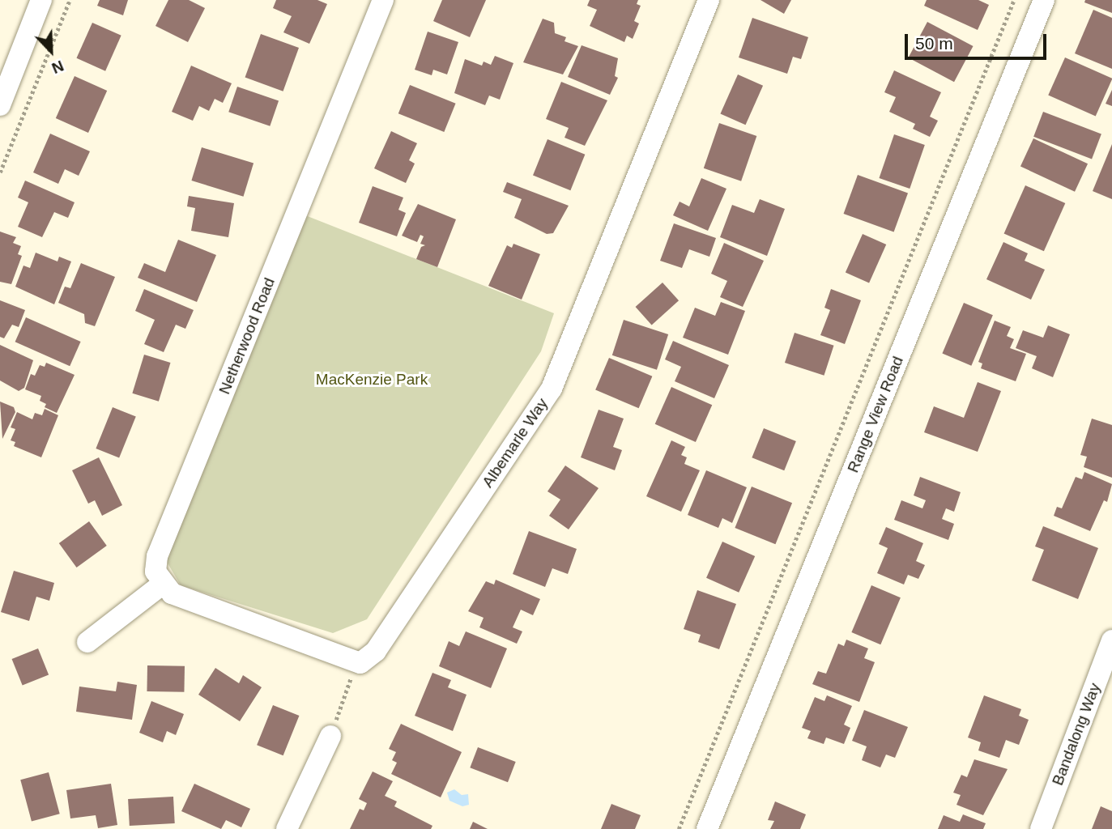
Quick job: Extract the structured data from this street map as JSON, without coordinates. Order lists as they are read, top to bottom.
{
  "streets": {
    "street": [
      "Netherwood Road",
      "Range View Road",
      "Albemarle Way",
      "Bandalong Way"
    ]
  },
  "parks": ["MacKenzie Park"],
  "scale_bar": "50 m",
  "north": "bottom right"
}
